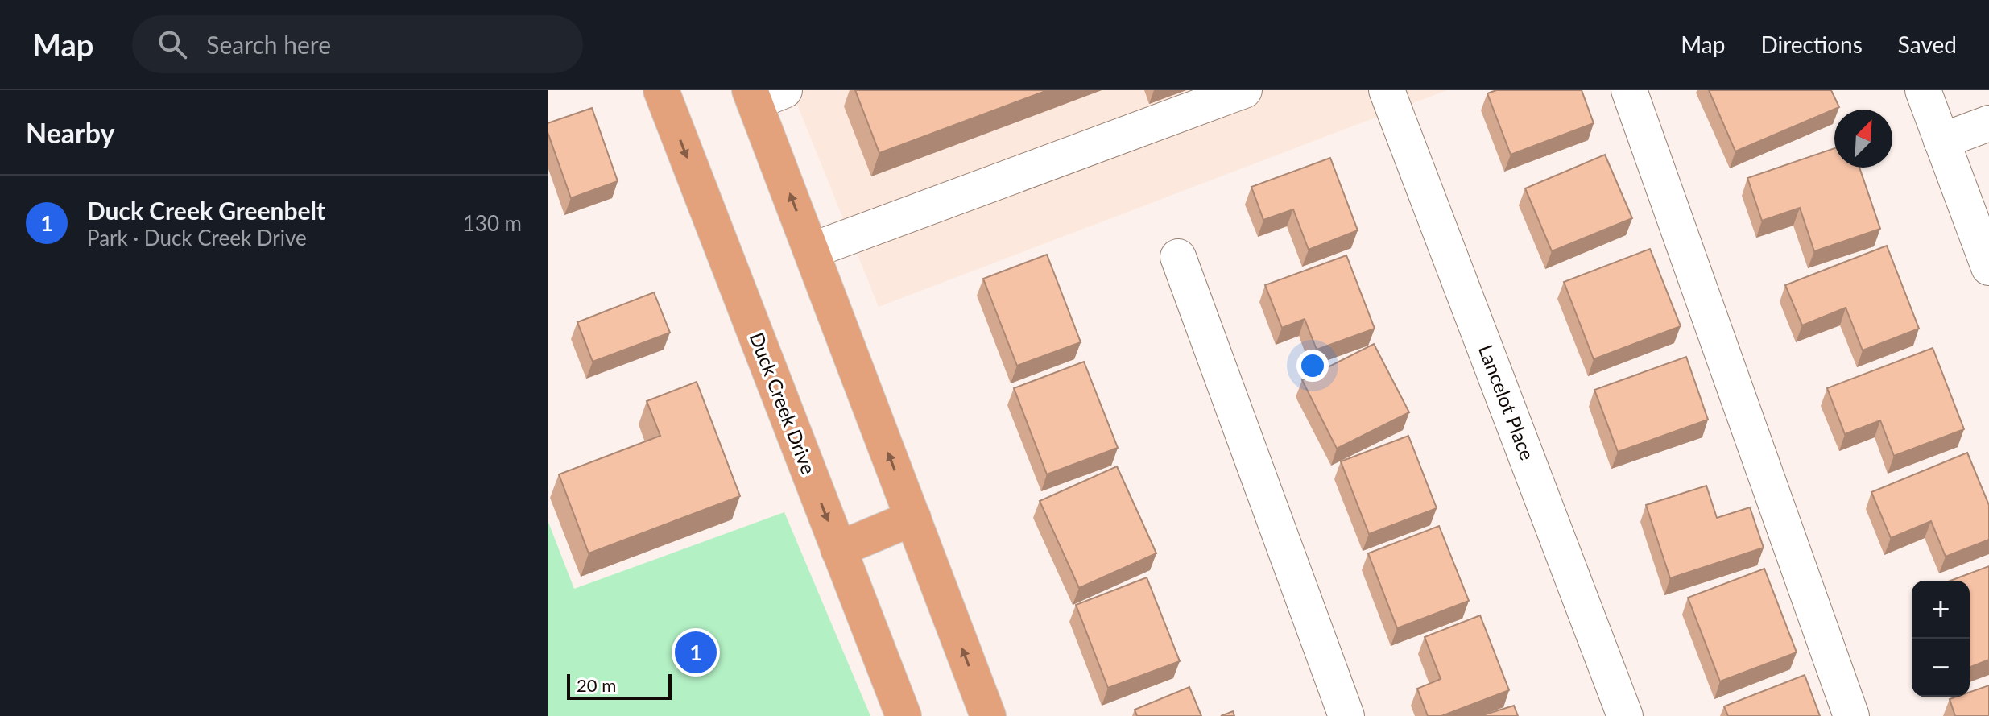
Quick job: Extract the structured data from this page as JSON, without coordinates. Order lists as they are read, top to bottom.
{
  "streets": {
    "main road": ["Duck Creek Drive"],
    "street": ["Lancelot Place"]
  },
  "scale_bar": "20 m",
  "north": "top right",
  "page": {
    "header": "Map",
    "search": "Search here",
    "nav": ["Map", "Directions", "Saved"],
    "heading": "Nearby",
    "list": [
      {
        "mark": "1",
        "name": "Duck Creek Greenbelt",
        "note": "Park · Duck Creek Drive",
        "value": "130 m"
      }
    ],
    "map_buttons": ["+", "−"],
    "pins": "1",
    "scale": "20 m"
  }
}
